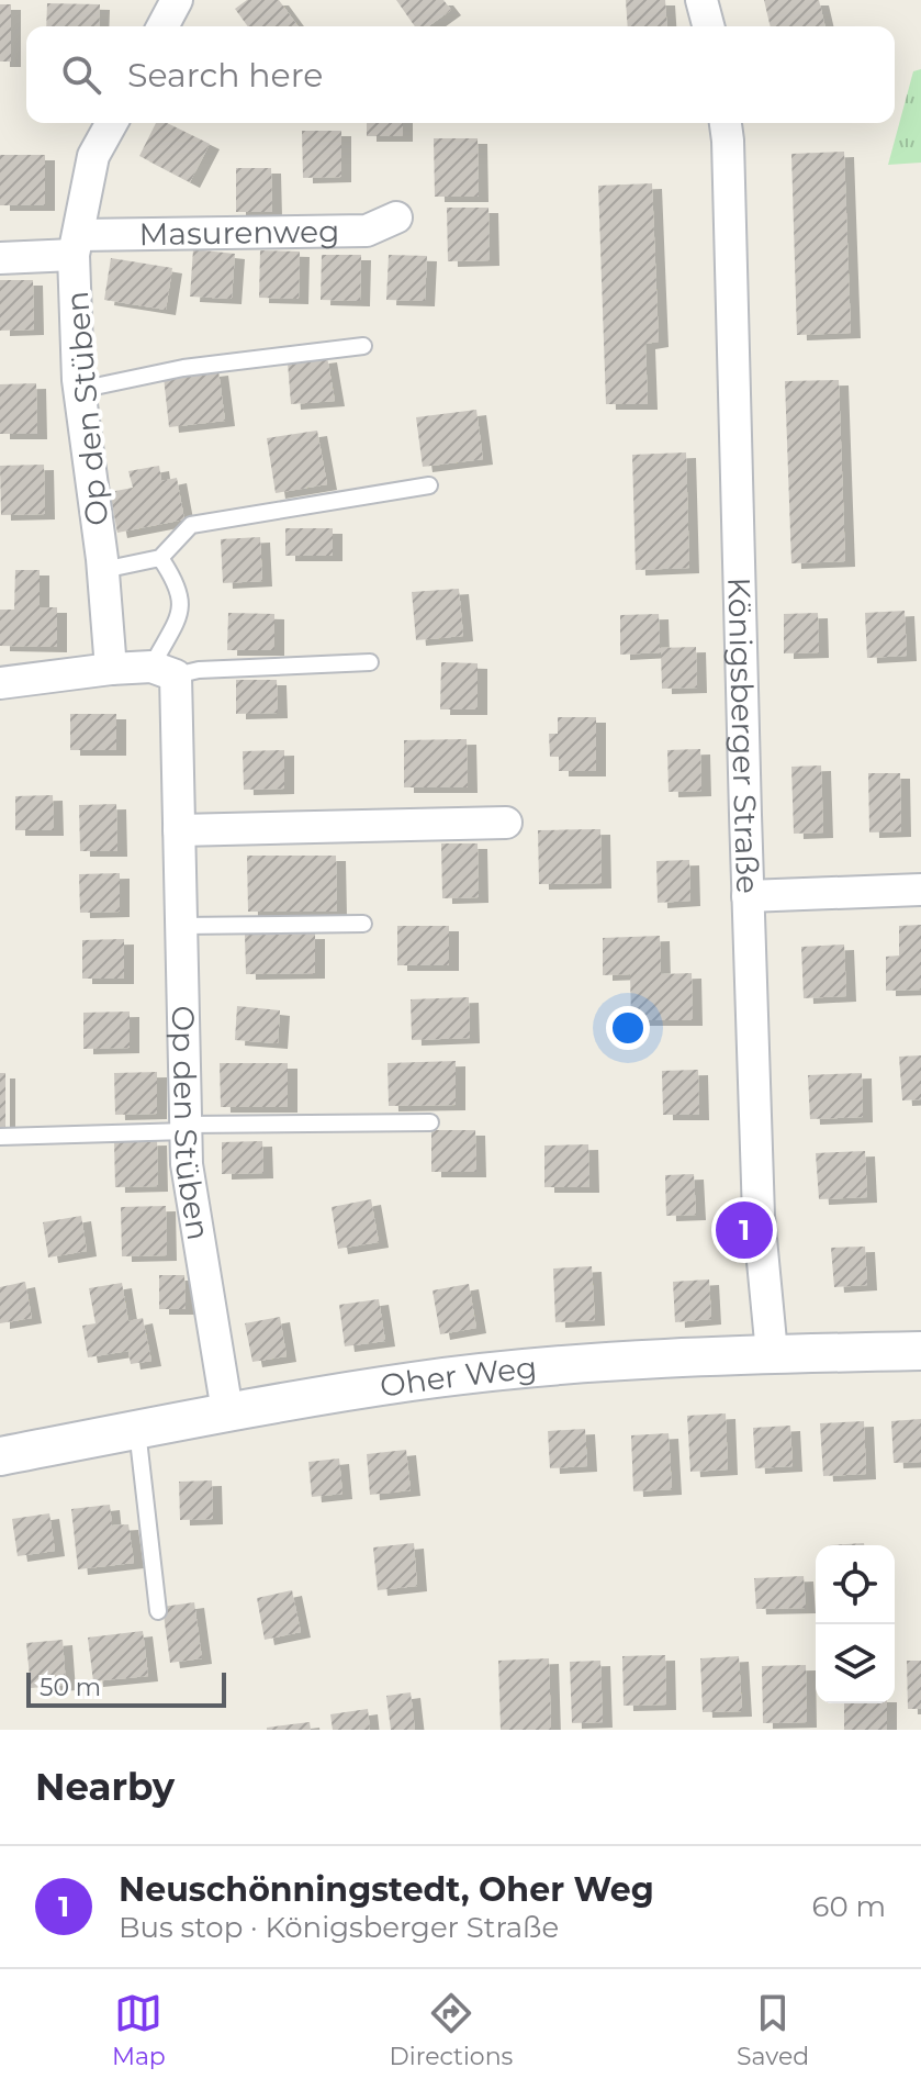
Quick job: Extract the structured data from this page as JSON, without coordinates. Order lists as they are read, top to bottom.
{
  "streets": {
    "street": [
      "Masurenweg",
      "Op den Stüben",
      "Königsberger Straße",
      "Oher Weg"
    ]
  },
  "crossings": [
    ["Masurenweg", "Op den Stüben"],
    ["Op den Stüben", "Oher Weg"],
    ["Königsberger Straße", "Oher Weg"]
  ],
  "scale_bar": "50 m",
  "page": {
    "search": "Search here",
    "pins": "1",
    "scale": "50 m",
    "heading": "Nearby",
    "list": [
      {
        "mark": "1",
        "name": "Neuschönningstedt, Oher Weg",
        "note": "Bus stop · Königsberger Straße",
        "value": "60 m"
      }
    ],
    "nav": ["Map", "Directions", "Saved"]
  }
}
